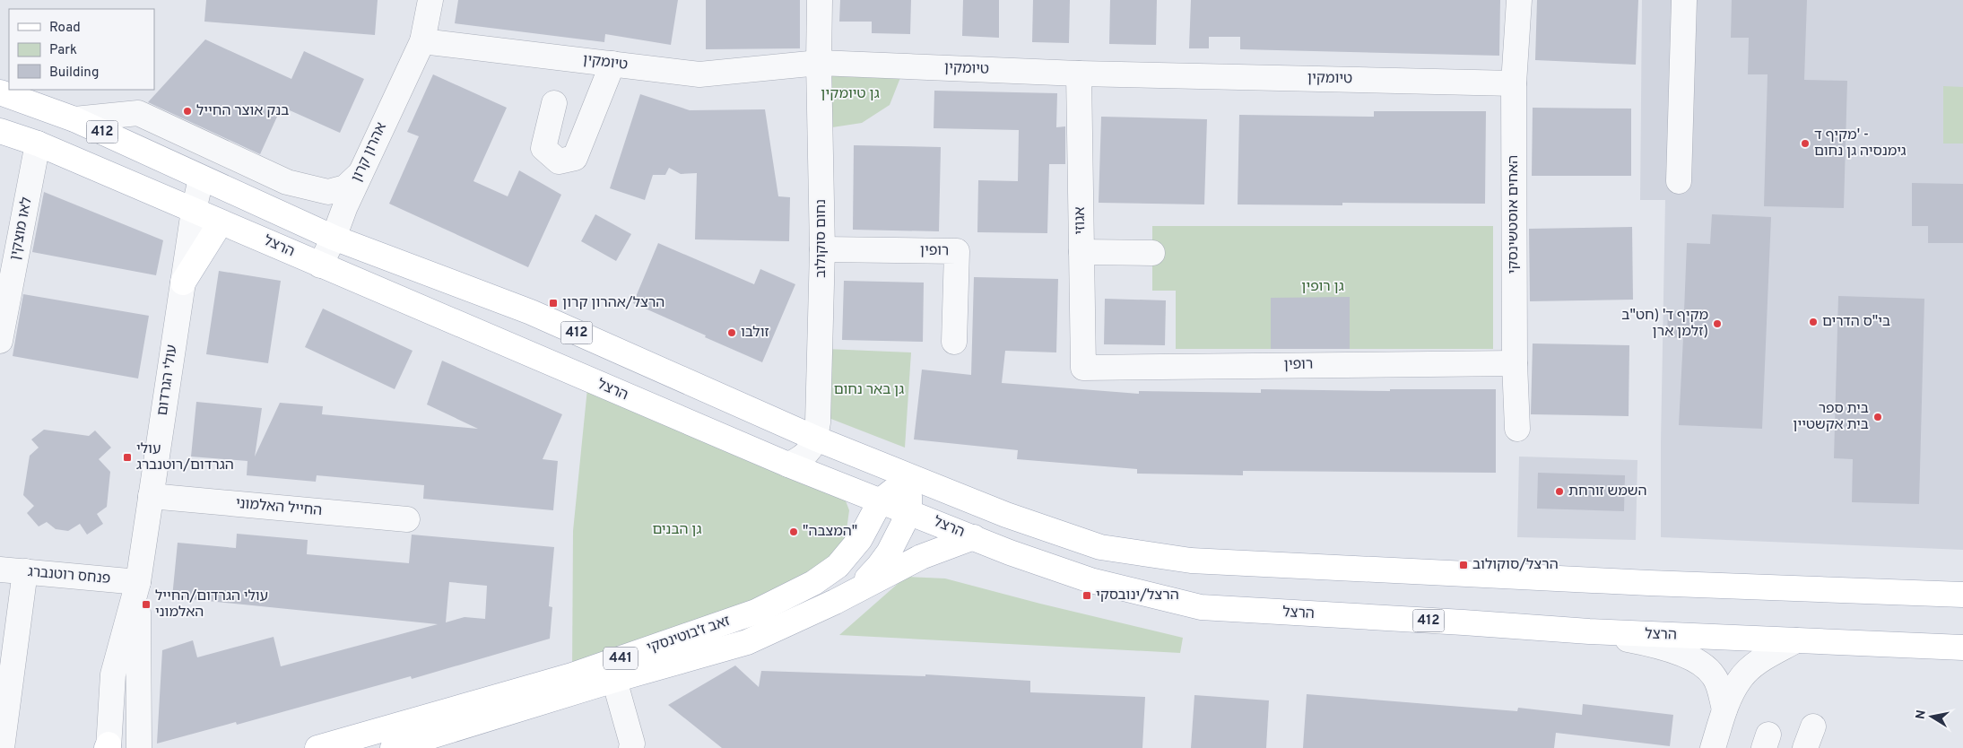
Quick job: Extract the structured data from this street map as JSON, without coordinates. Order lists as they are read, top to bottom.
{
  "streets": {
    "main road": [
      "412",
      "הרצל",
      "זאב ז'בוטינסקי",
      "441"
    ],
    "street": [
      "טיומקין",
      "אהרון קרון",
      "האחים אוסטשינסקי",
      "אגוזי",
      "לאו מוצקין",
      "נחום סוקולוב",
      "רופין",
      "עולי הגרדום",
      "החייל האלמוני",
      "פנחס רוטנברג"
    ]
  },
  "crossings": [
    ["טיומקין", "אהרון קרון"],
    ["טיומקין", "האחים אוסטשינסקי"],
    ["טיומקין", "אגוזי"],
    ["טיומקין", "נחום סוקולוב"],
    ["412", "אהרון קרון"],
    ["412", "נחום סוקולוב"],
    ["412", "עולי הגרדום"],
    ["412", "זאב ז'בוטינסקי"],
    ["אהרון קרון", "הרצל"],
    ["האחים אוסטשינסקי", "רופין"],
    ["אגוזי", "רופין"],
    ["לאו מוצקין", "הרצל"],
    ["נחום סוקולוב", "רופין"],
    ["הרצל", "עולי הגרדום"],
    ["הרצל", "זאב ז'בוטינסקי"],
    ["עולי הגרדום", "החייל האלמוני"],
    ["עולי הגרדום", "פנחס רוטנברג"]
  ],
  "parks": [
    "גן טיומקין",
    "גן רופין",
    "גן באר נחום",
    "גן הבנים"
  ],
  "places": {
    "other": [
      "בנק אוצר החייל",
      "מקיף ד' - גימנסיה גן נחום",
      "בי\"ס הדרים",
      "מקיף ד' (חט\"ב זלמן ארן)",
      "זולבו",
      "בית ספר בית אקשטיין",
      "השמש זורחת",
      "\"המצבה\""
    ],
    "transit": [
      "הרצל/אהרון קרון",
      "עולי הגרדום/רוטנברג",
      "הרצל/סוקולוב",
      "הרצל/ינובסקי",
      "עולי הגרדום/החייל האלמוני"
    ]
  },
  "legend": ["Road", "Park", "Building"],
  "north": "left"
}
